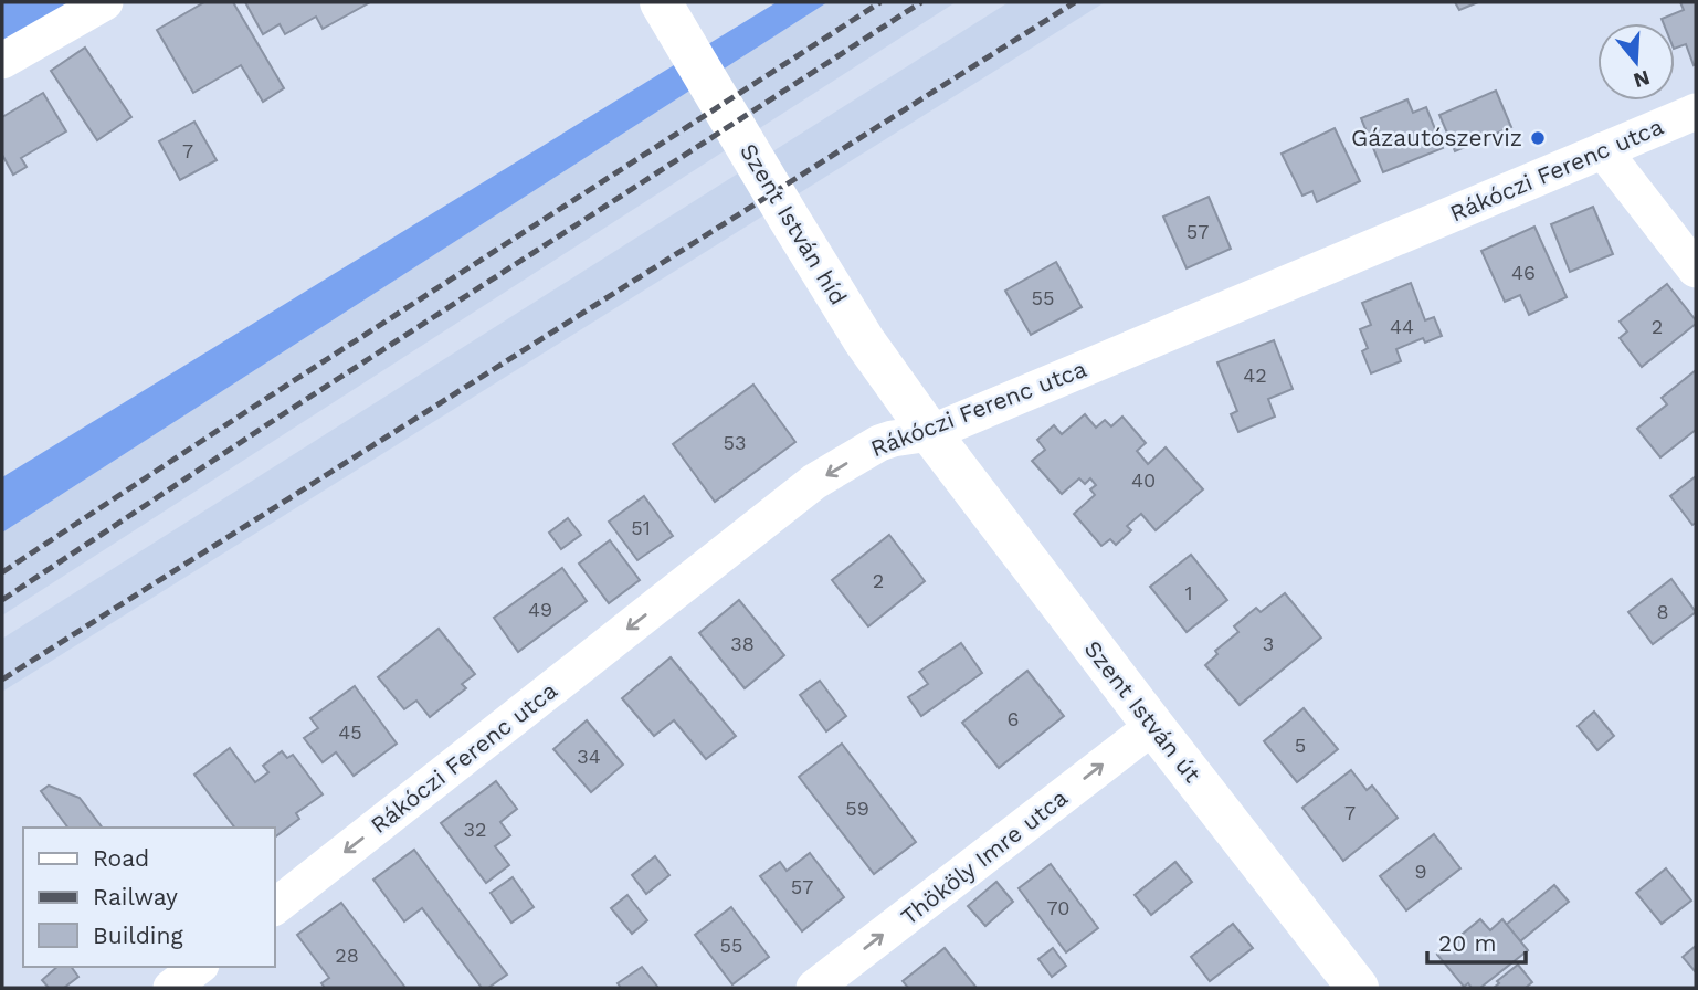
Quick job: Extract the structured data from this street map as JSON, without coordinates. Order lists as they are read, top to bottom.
{
  "streets": {
    "street": [
      "Rákóczi Ferenc utca",
      "Szent István híd",
      "Szent István út",
      "Thököly Imre utca"
    ]
  },
  "crossings": [
    ["Rákóczi Ferenc utca", "Szent István híd"],
    ["Rákóczi Ferenc utca", "Szent István út"],
    ["Szent István híd", "Szent István út"],
    ["Szent István út", "Thököly Imre utca"]
  ],
  "one_way": ["Rákóczi Ferenc utca", "Thököly Imre utca"],
  "places": ["Gázautószerviz"],
  "house_numbers": [
    "7",
    "57",
    "46",
    "55",
    "44",
    "2",
    "42",
    "53",
    "40",
    "51",
    "2",
    "1",
    "49",
    "8",
    "38",
    "3",
    "6",
    "45",
    "5",
    "34",
    "59",
    "7",
    "32",
    "9",
    "57",
    "70",
    "55",
    "28"
  ],
  "legend": ["Road", "Railway", "Building"],
  "scale_bar": "20 m",
  "north": "bottom"
}
